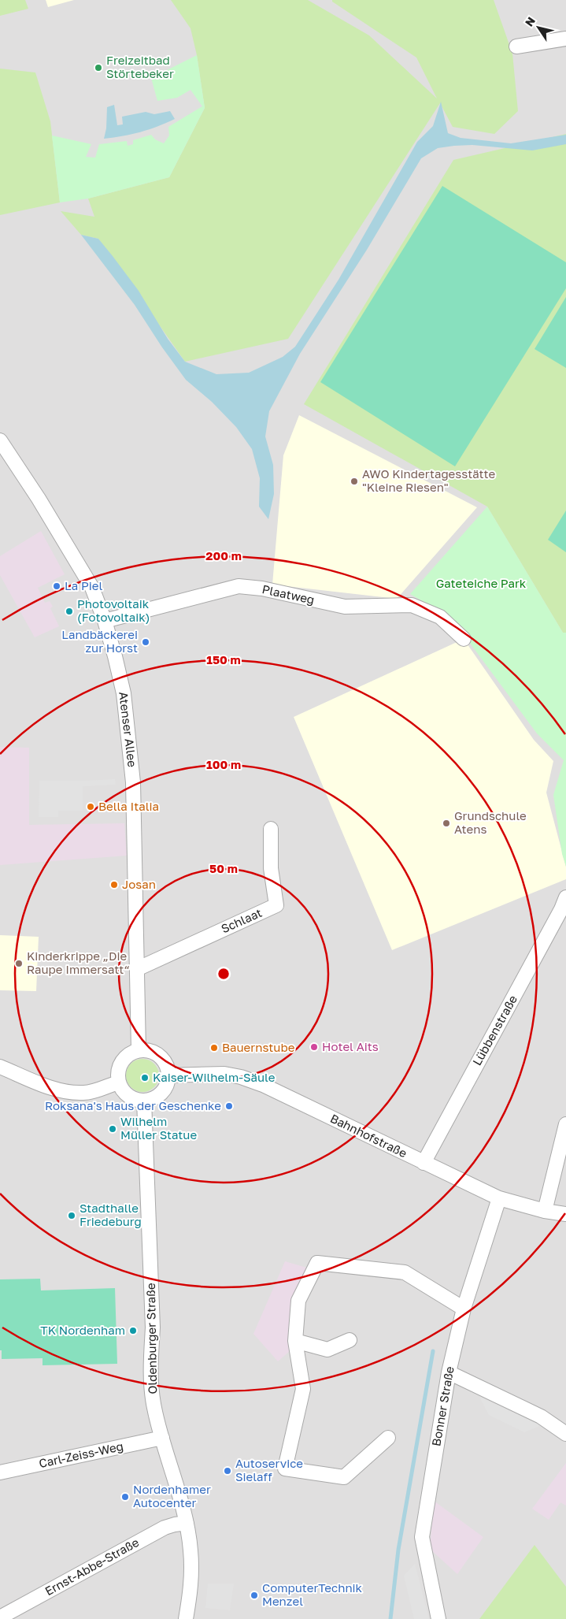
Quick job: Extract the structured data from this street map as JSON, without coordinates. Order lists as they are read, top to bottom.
{
  "streets": {
    "street": [
      "Plaatweg",
      "Atenser Allee",
      "Schlaat",
      "Lübbenstraße",
      "Bahnhofstraße",
      "Oldenburger Straße",
      "Bonner Straße",
      "Carl-Zeiss-Weg",
      "Ernst-Abbe-Straße"
    ]
  },
  "crossings": [
    ["Plaatweg", "Atenser Allee"],
    ["Atenser Allee", "Schlaat"],
    ["Atenser Allee", "Bahnhofstraße"],
    ["Atenser Allee", "Oldenburger Straße"],
    ["Lübbenstraße", "Bahnhofstraße"],
    ["Bahnhofstraße", "Oldenburger Straße"],
    ["Bahnhofstraße", "Bonner Straße"],
    ["Oldenburger Straße", "Carl-Zeiss-Weg"],
    ["Oldenburger Straße", "Ernst-Abbe-Straße"]
  ],
  "parks": ["Gateteiche Park"],
  "places": [
    "Freizeitbad Störtebeker",
    "AWO Kindertagesstätte \"Kleine Riesen\"",
    "La Piel",
    "Photovoltaik (Fotovoltaik)",
    "Landbäckerei zur Horst",
    "Bella Italia",
    "Grundschule Atens",
    "Josan",
    "Kinderkrippe „Die Raupe Immersatt“",
    "Hotel Aits",
    "Bauernstube",
    "Kaiser-Wilhelm-Säule",
    "Roksana's Haus der Geschenke",
    "Wilhelm Müller Statue",
    "Stadthalle Friedeburg",
    "TK Nordenham",
    "Autoservice Sielaff",
    "Nordenhamer Autocenter",
    "ComputerTechnik Menzel"
  ],
  "north": "top left",
  "rings": [
    "200 m",
    "150 m",
    "100 m",
    "50 m"
  ]
}
